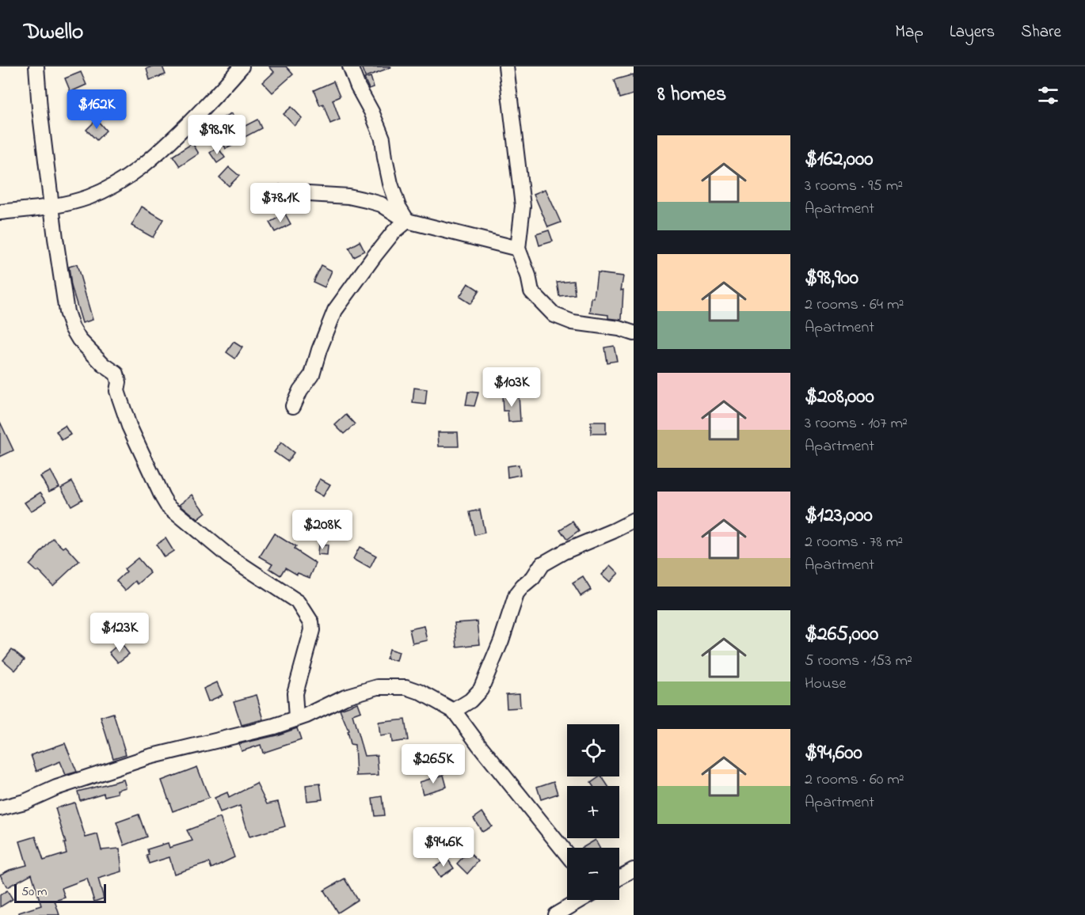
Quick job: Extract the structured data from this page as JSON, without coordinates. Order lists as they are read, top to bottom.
{
  "scale_bar": "50 m",
  "page": {
    "header": "Dwello",
    "nav": ["Map", "Layers", "Share"],
    "heading": "8 homes",
    "price": [
      "$162K",
      "$98.9K",
      "$78.1K",
      "$103K",
      "$208K",
      "$123K",
      "$265K",
      "$94.6K"
    ],
    "list": [
      {
        "name": "$162,000",
        "note": "3 rooms · 95 m² · Apartment"
      },
      {
        "name": "$98,900",
        "note": "2 rooms · 64 m² · Apartment"
      },
      {
        "name": "$208,000",
        "note": "3 rooms · 107 m² · Apartment"
      },
      {
        "name": "$123,000",
        "note": "2 rooms · 78 m² · Apartment"
      },
      {
        "name": "$265,000",
        "note": "5 rooms · 153 m² · House"
      },
      {
        "name": "$94,600",
        "note": "2 rooms · 60 m² · Apartment"
      }
    ],
    "map_buttons": ["+", "−"],
    "scale": "50 m"
  }
}
